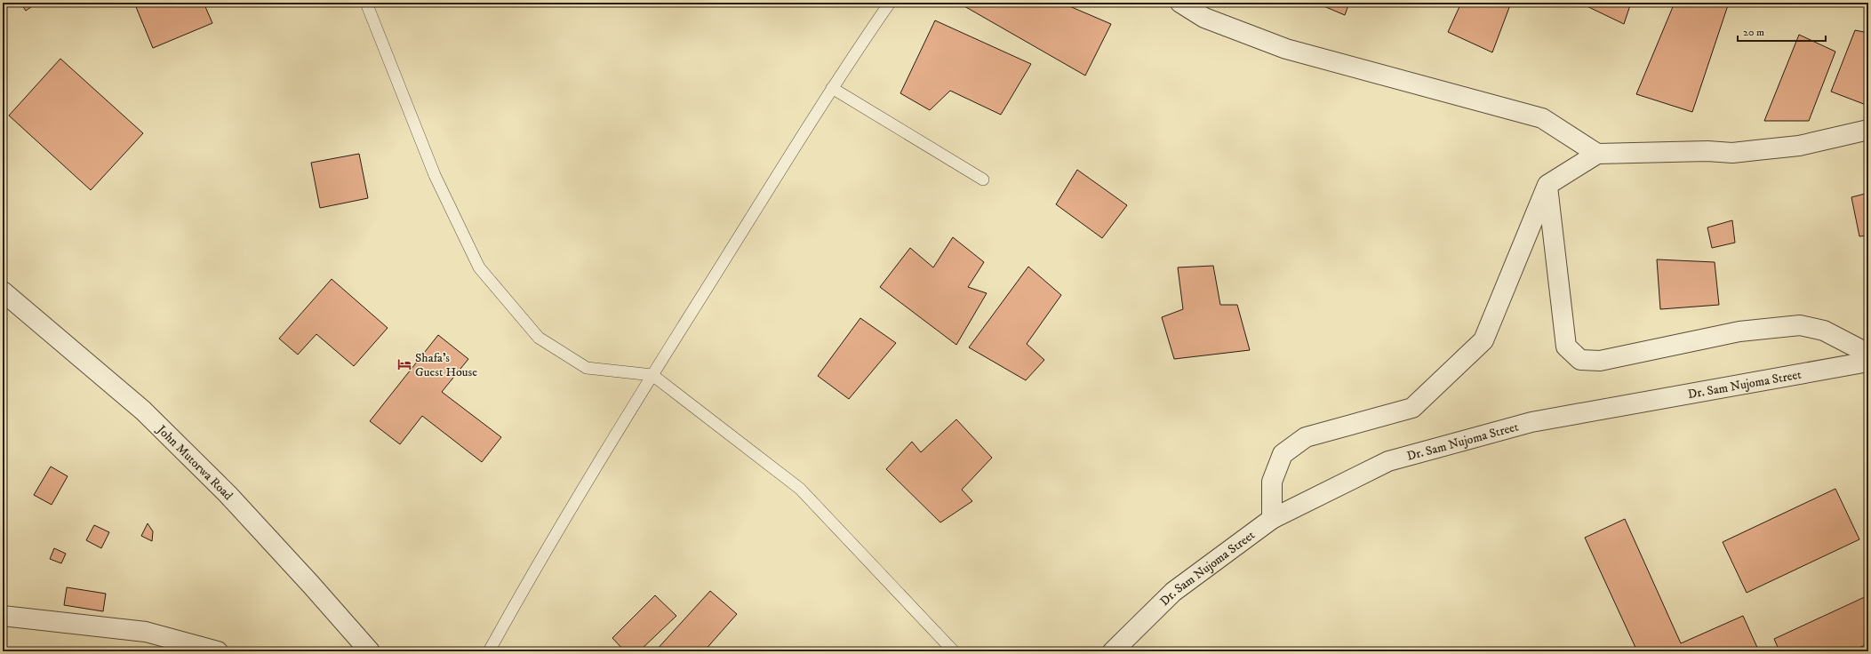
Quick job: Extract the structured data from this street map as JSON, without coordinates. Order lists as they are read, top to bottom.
{
  "streets": {
    "street": ["Dr. Sam Nujoma Street", "John Mutorwa Road"]
  },
  "places": {
    "hotel": ["Shafa's Guest House"]
  },
  "scale_bar": "20 m"
}
